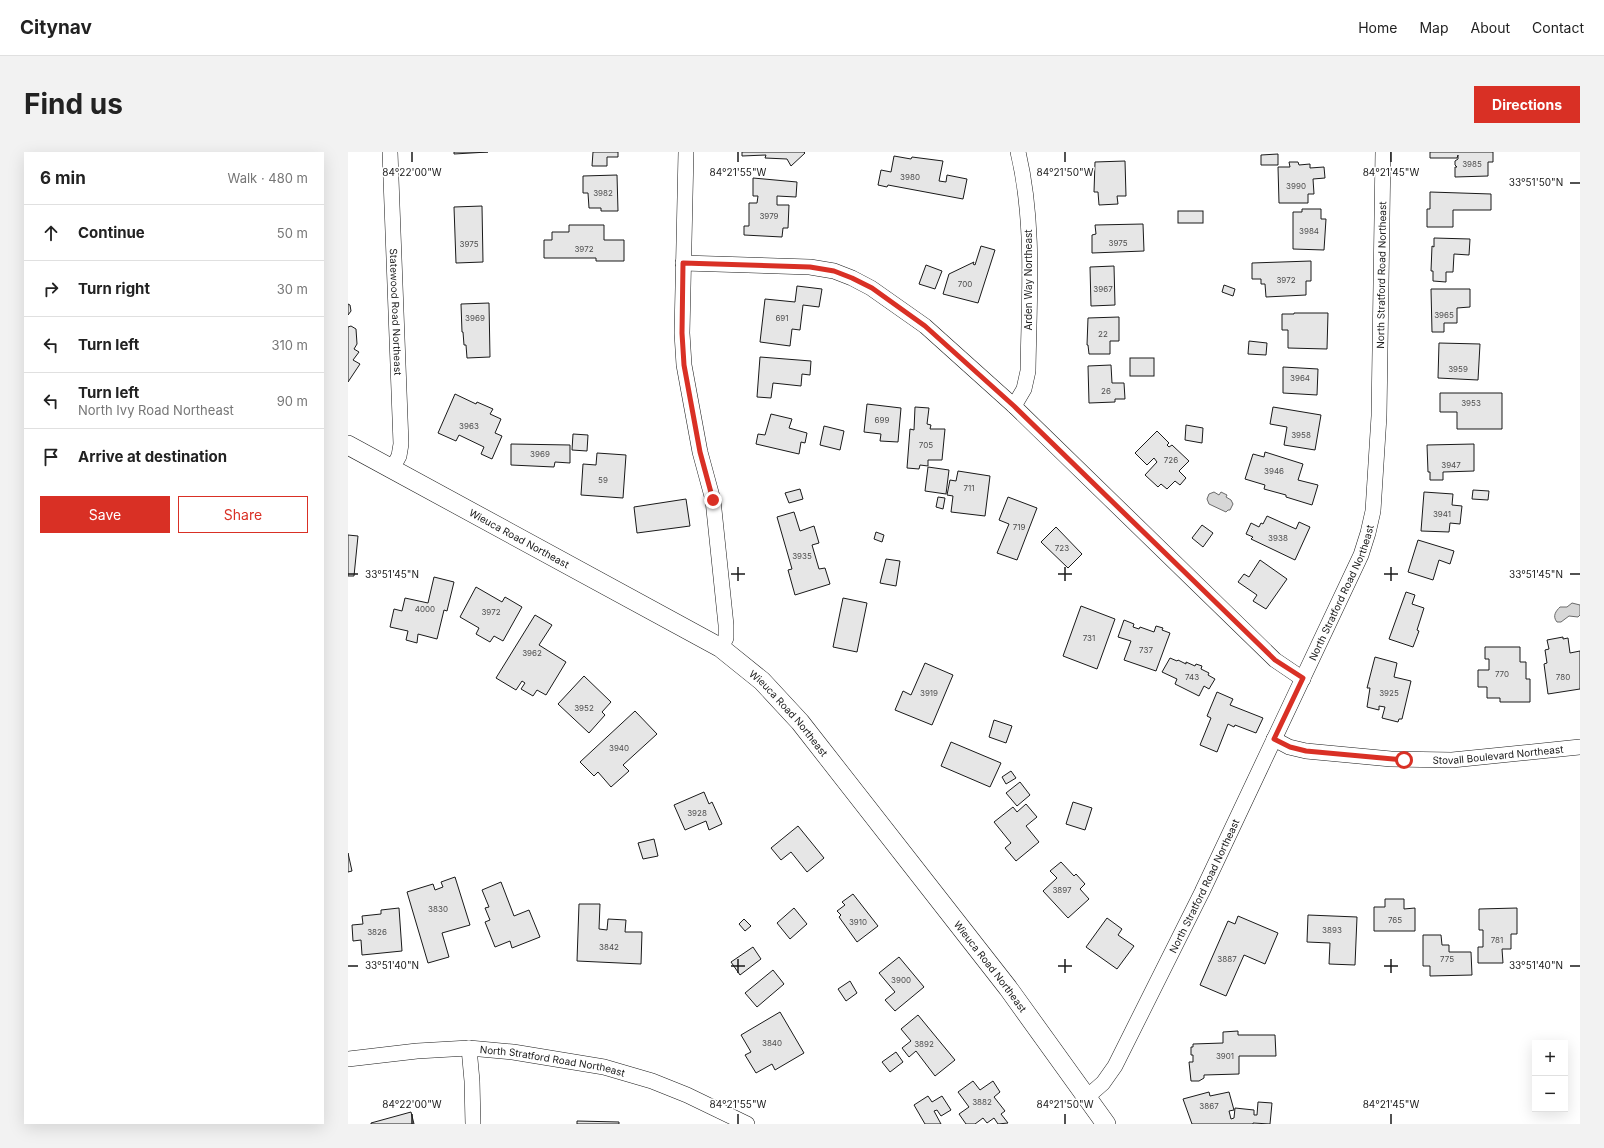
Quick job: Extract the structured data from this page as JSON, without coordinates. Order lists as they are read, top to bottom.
{
  "streets": {
    "street": [
      "North Stratford Road Northeast",
      "Arden Way Northeast",
      "Statewood Road Northeast",
      "Wieuca Road Northeast",
      "Stovall Boulevard Northeast"
    ]
  },
  "crossings": [
    ["North Stratford Road Northeast", "Wieuca Road Northeast"],
    ["North Stratford Road Northeast", "Stovall Boulevard Northeast"],
    ["Statewood Road Northeast", "Wieuca Road Northeast"]
  ],
  "house_numbers": [
    "3985",
    "3980",
    "3990",
    "3982",
    "3979",
    "3984",
    "3975",
    "3975",
    "3972",
    "3972",
    "700",
    "3967",
    "3965",
    "3969",
    "691",
    "22",
    "3959",
    "3964",
    "26",
    "3953",
    "699",
    "3963",
    "3958",
    "705",
    "3969",
    "726",
    "3947",
    "3946",
    "59",
    "711",
    "3941",
    "719",
    "3938",
    "723",
    "3935",
    "4000",
    "3972",
    "731",
    "737",
    "3962",
    "770",
    "743",
    "780",
    "3919",
    "3925",
    "3952",
    "3940",
    "3928",
    "3897",
    "3830",
    "765",
    "3910",
    "3893",
    "3826",
    "781",
    "3842",
    "3887",
    "775",
    "3900",
    "3840",
    "3892",
    "3901",
    "3882",
    "3867"
  ],
  "page": {
    "header": "Citynav",
    "nav": [
      "Home",
      "Map",
      "About",
      "Contact"
    ],
    "buttons": [
      "Directions",
      ["Save", "Share"]
    ],
    "title": "Find us",
    "heading": ["6 min", "Walk · 480 m"],
    "list": [
      ["Continue", "50 m"],
      ["Turn right", "30 m"],
      ["Turn left", "310 m"],
      ["Turn left", "North Ivy Road Northeast", "90 m"],
      "Arrive at destination"
    ],
    "map_buttons": ["+", "−"]
  },
  "coordinates": [
    "84°22'00\"W",
    "84°21'55\"W",
    "84°21'50\"W",
    "84°21'45\"W",
    "33°51'50\"N",
    "33°51'45\"N",
    "33°51'40\"N"
  ]
}
